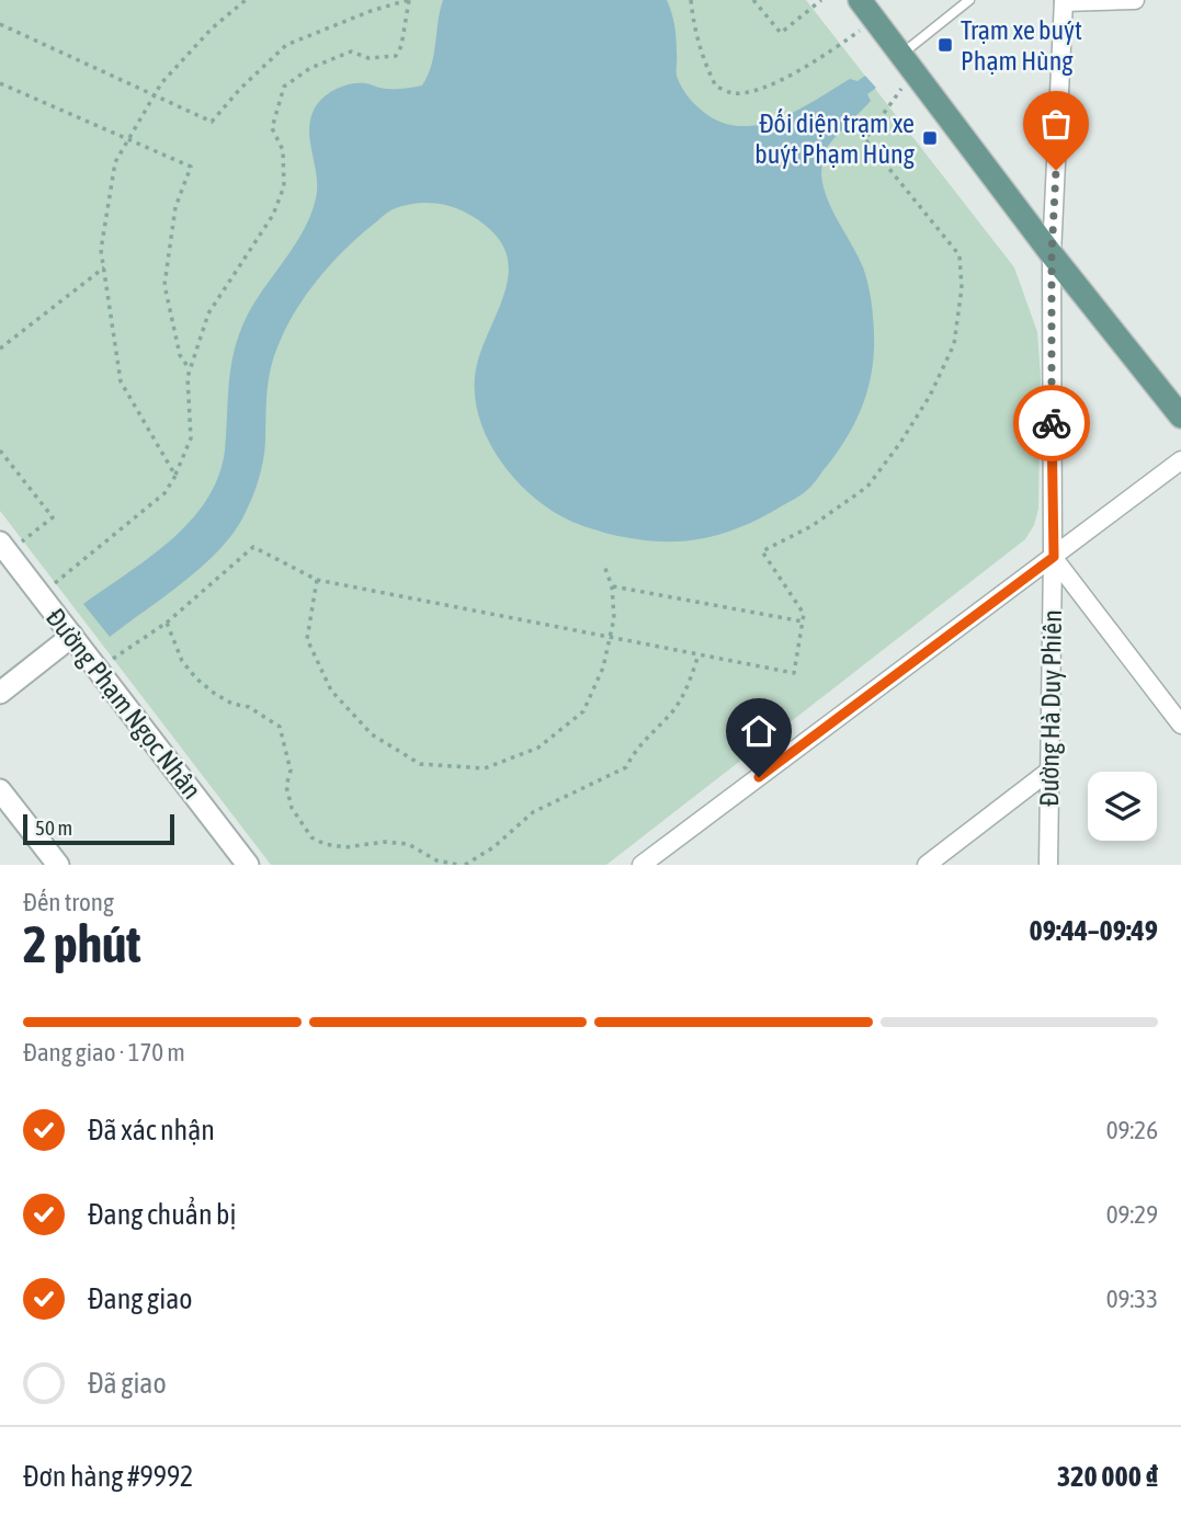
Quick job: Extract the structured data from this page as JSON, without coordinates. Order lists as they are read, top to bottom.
{
  "streets": {
    "street": ["Đường Phạm Ngọc Nhân", "Đường Hà Duy Phiên"]
  },
  "places": {
    "transit": ["Trạm xe buýt Phạm Hùng", "Đối diện trạm xe buýt Phạm Hùng"]
  },
  "scale_bar": "50 m",
  "page": {
    "scale": "50 m",
    "heading": ["2 phút", "Đến trong", "09:44–09:49"],
    "panel": ["Đơn hàng #9992", "320 000 ₫"],
    "bar": "Đang giao · 170 m",
    "list": [
      ["Đã xác nhận", "09:26"],
      ["Đang chuẩn bị", "09:29"],
      ["Đang giao", "09:33"],
      "Đã giao"
    ]
  }
}
